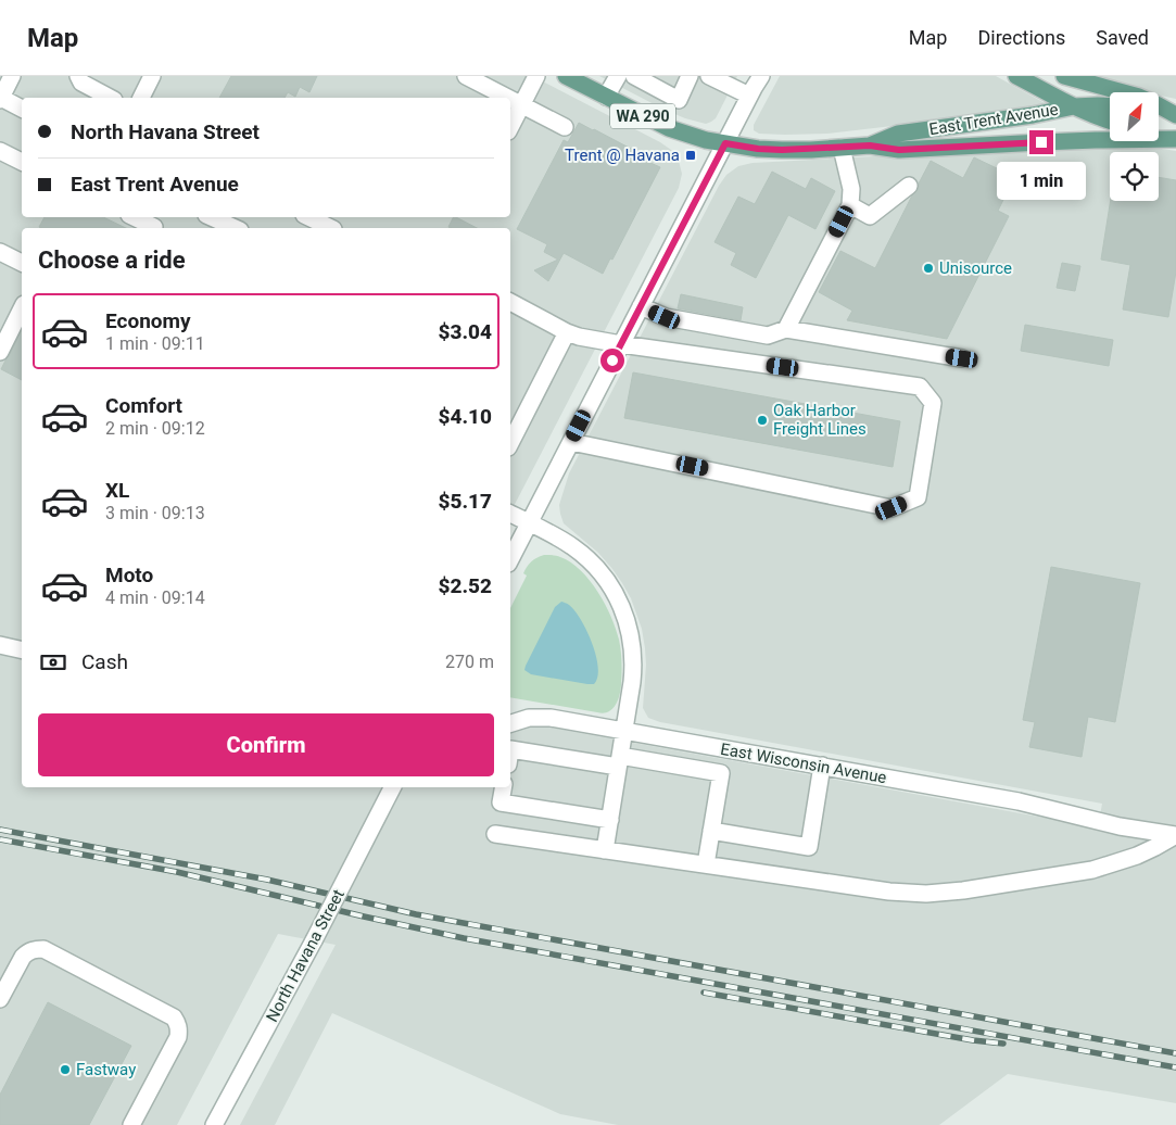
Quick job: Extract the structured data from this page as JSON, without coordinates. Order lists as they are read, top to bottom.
{
  "streets": {
    "main road": ["WA 290", "East Trent Avenue"],
    "street": ["East Wisconsin Avenue", "North Havana Street"]
  },
  "places": {
    "transit": ["Trent @ Havana"],
    "other": ["Unisource", "Oak Harbor Freight Lines", "Fastway"]
  },
  "north": "top right",
  "page": {
    "header": "Map",
    "nav": ["Map", "Directions", "Saved"],
    "banner": ["North Havana Street", "East Trent Avenue"],
    "bubble": "1 min",
    "heading": "Choose a ride",
    "list": [
      {
        "name": "Economy",
        "note": "1 min · 09:11",
        "value": "$3.04"
      },
      {
        "name": "Comfort",
        "note": "2 min · 09:12",
        "value": "$4.10"
      },
      {
        "name": "XL",
        "note": "3 min · 09:13",
        "value": "$5.17"
      },
      {
        "name": "Moto",
        "note": "4 min · 09:14",
        "value": "$2.52"
      }
    ],
    "pay": ["Cash", "270 m"],
    "buttons": "Confirm"
  }
}
